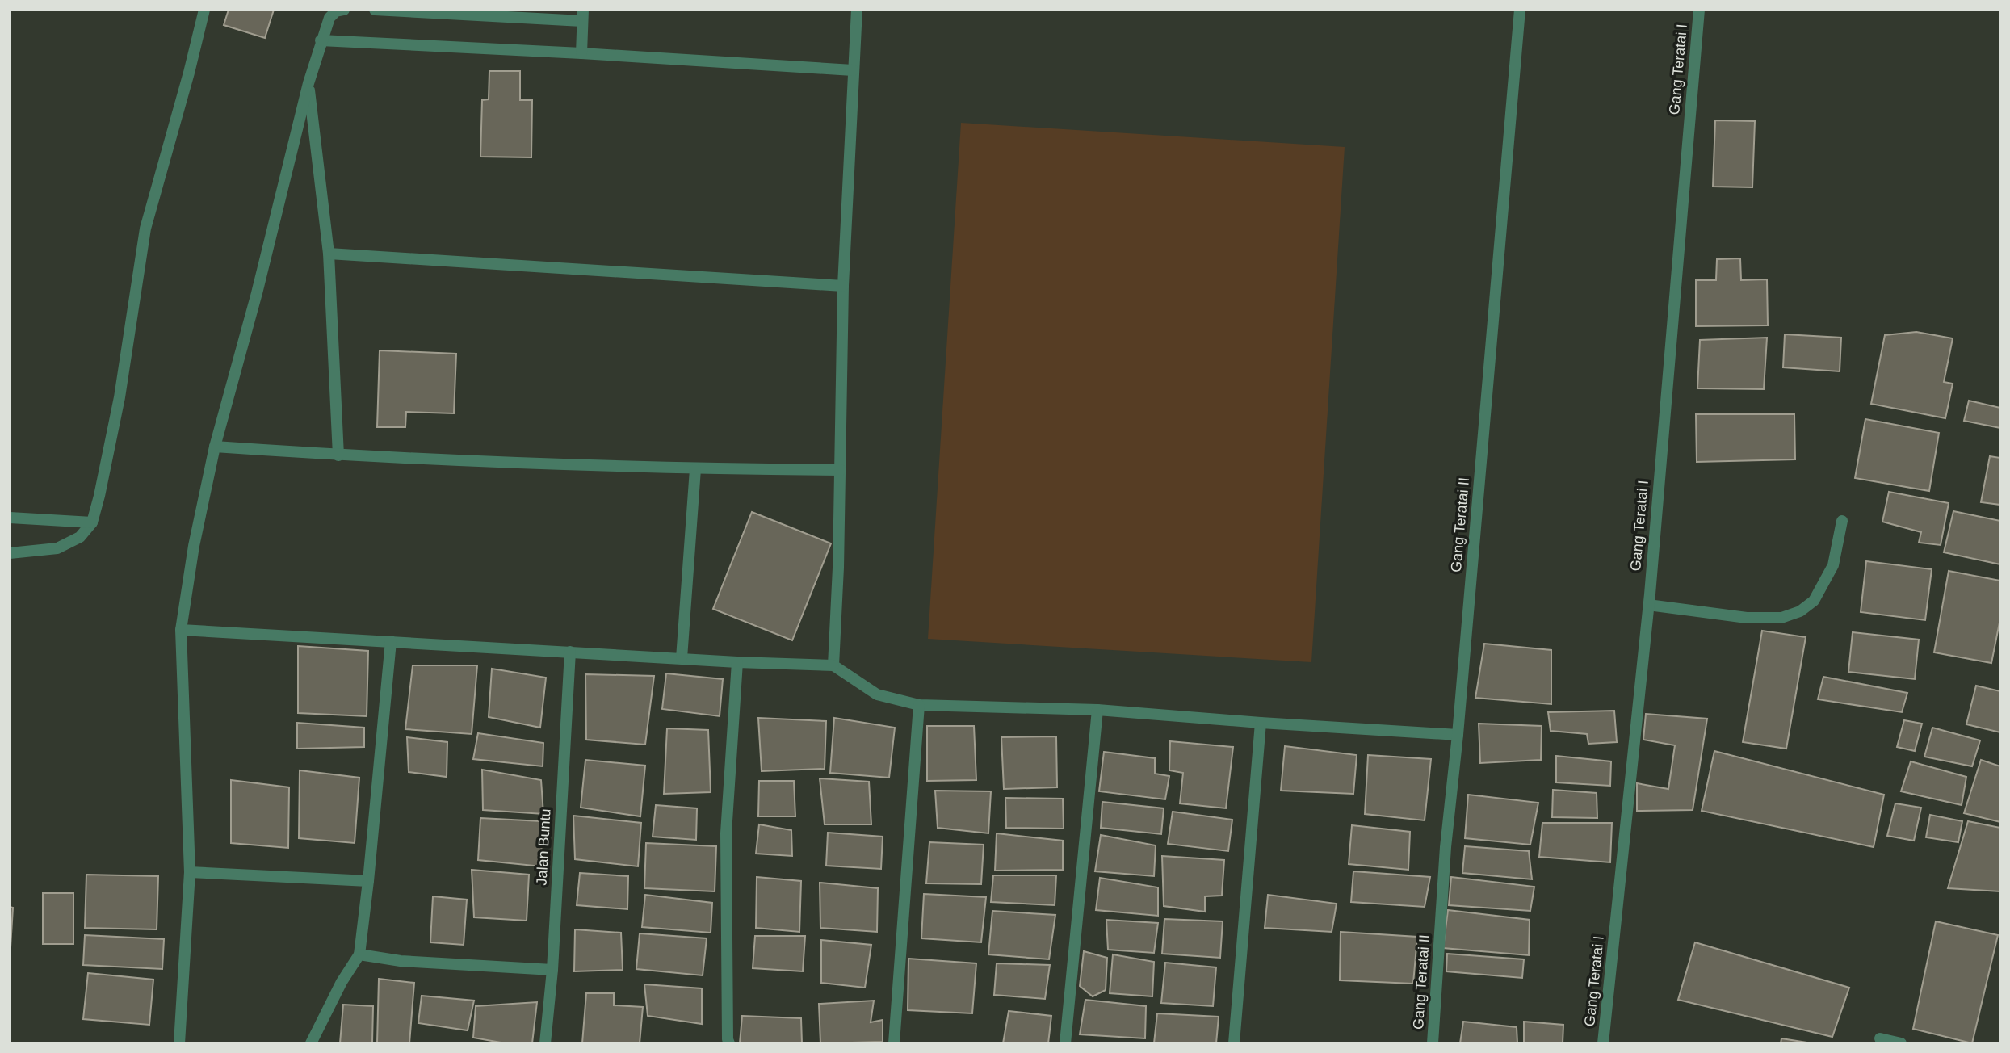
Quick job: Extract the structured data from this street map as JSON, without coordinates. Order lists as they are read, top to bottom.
{
  "streets": {
    "street": ["Gang Teratai I", "Gang Teratai II", "Jalan Buntu"]
  }
}
